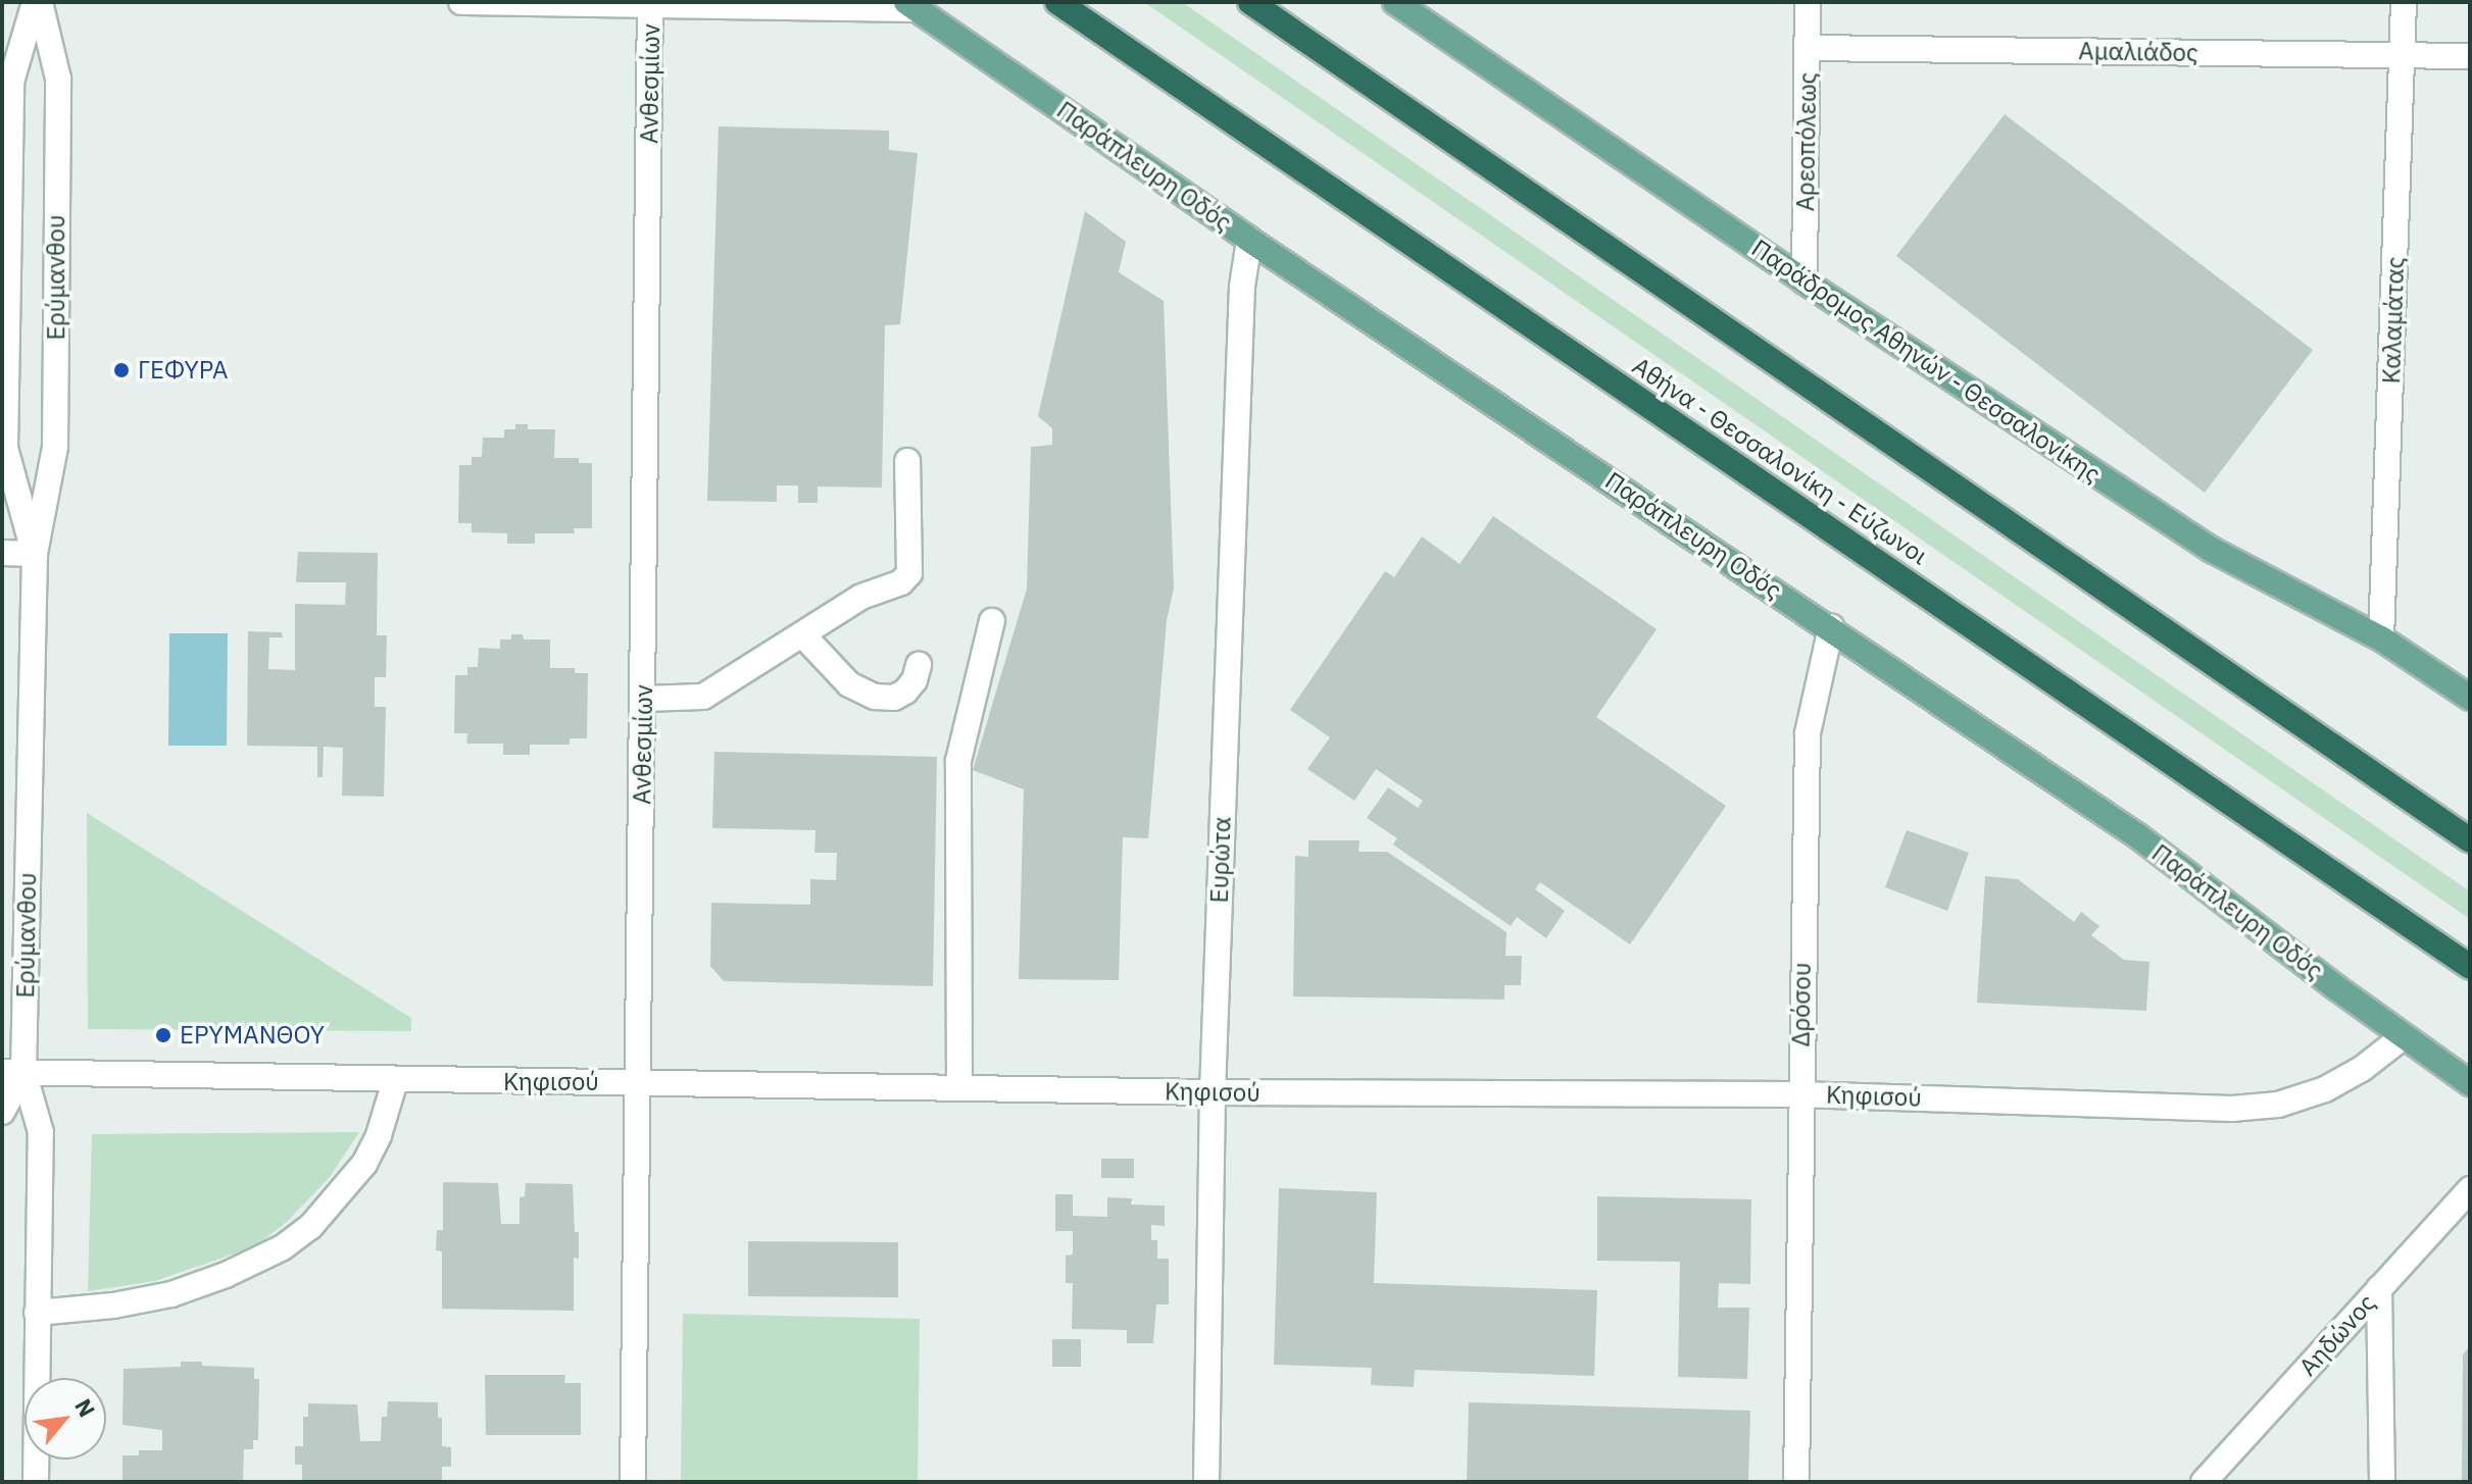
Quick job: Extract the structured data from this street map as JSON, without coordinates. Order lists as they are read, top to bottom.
{
  "streets": {
    "highway": ["Αθήνα - Θεσσαλονίκη - Εύζωνοι"],
    "main road": ["Παράπλευρη Οδός", "Παράδρομος Αθηνών - Θεσσαλονίκης"],
    "street": [
      "Αμαλιάδος",
      "Ανθεσμίων",
      "Αρεοπόλεως",
      "Ερύμανθου",
      "Καλαμάτας",
      "Ευρώτα",
      "Δρόσου",
      "Κηφισού",
      "Αηδώνος"
    ]
  },
  "crossings": [
    ["Αμαλιάδος", "Αρεοπόλεως"],
    ["Αμαλιάδος", "Καλαμάτας"],
    ["Ανθεσμίων", "Κηφισού"],
    ["Αρεοπόλεως", "Παράδρομος Αθηνών - Θεσσαλονίκης"],
    ["Παράπλευρη Οδός", "Ευρώτα"],
    ["Παράπλευρη Οδός", "Δρόσου"],
    ["Παράπλευρη Οδός", "Κηφισού"],
    ["Ερύμανθου", "Κηφισού"],
    ["Καλαμάτας", "Παράδρομος Αθηνών - Θεσσαλονίκης"],
    ["Ευρώτα", "Κηφισού"],
    ["Δρόσου", "Κηφισού"]
  ],
  "places": ["ΓΕΦΥΡΑ", "ΕΡΥΜΑΝΘΟΥ"],
  "north": "top right"
}
